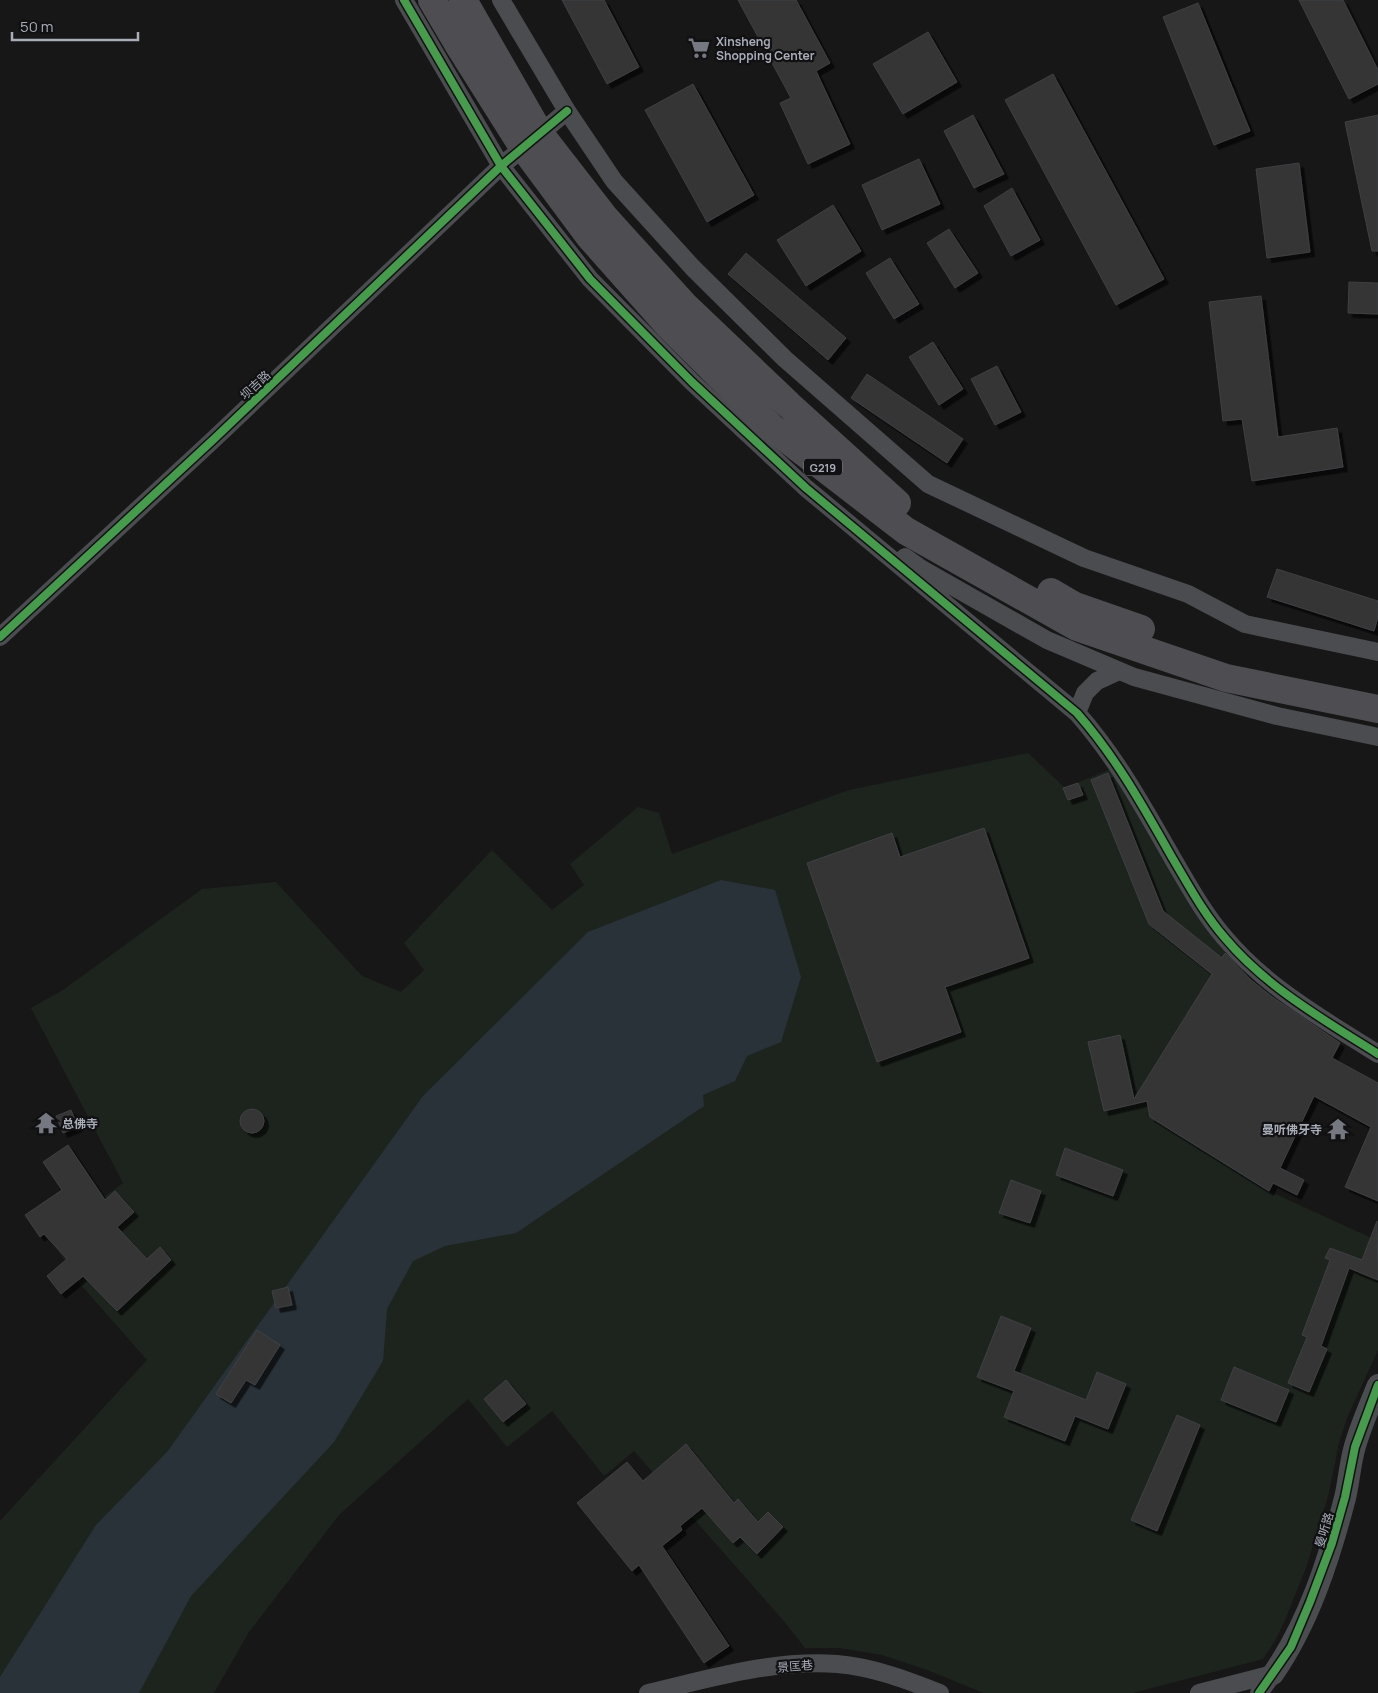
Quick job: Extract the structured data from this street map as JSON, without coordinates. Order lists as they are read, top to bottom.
{
  "streets": {
    "highway": ["G219"],
    "street": ["坝吉路", "曼听路", "景匡巷"]
  },
  "crossings": [
    ["坝吉路", "G219"]
  ],
  "places": {
    "supermarket": ["Xinsheng Shopping Center"],
    "temple": ["总佛寺", "曼听佛牙寺"]
  },
  "scale_bar": "50 m"
}
